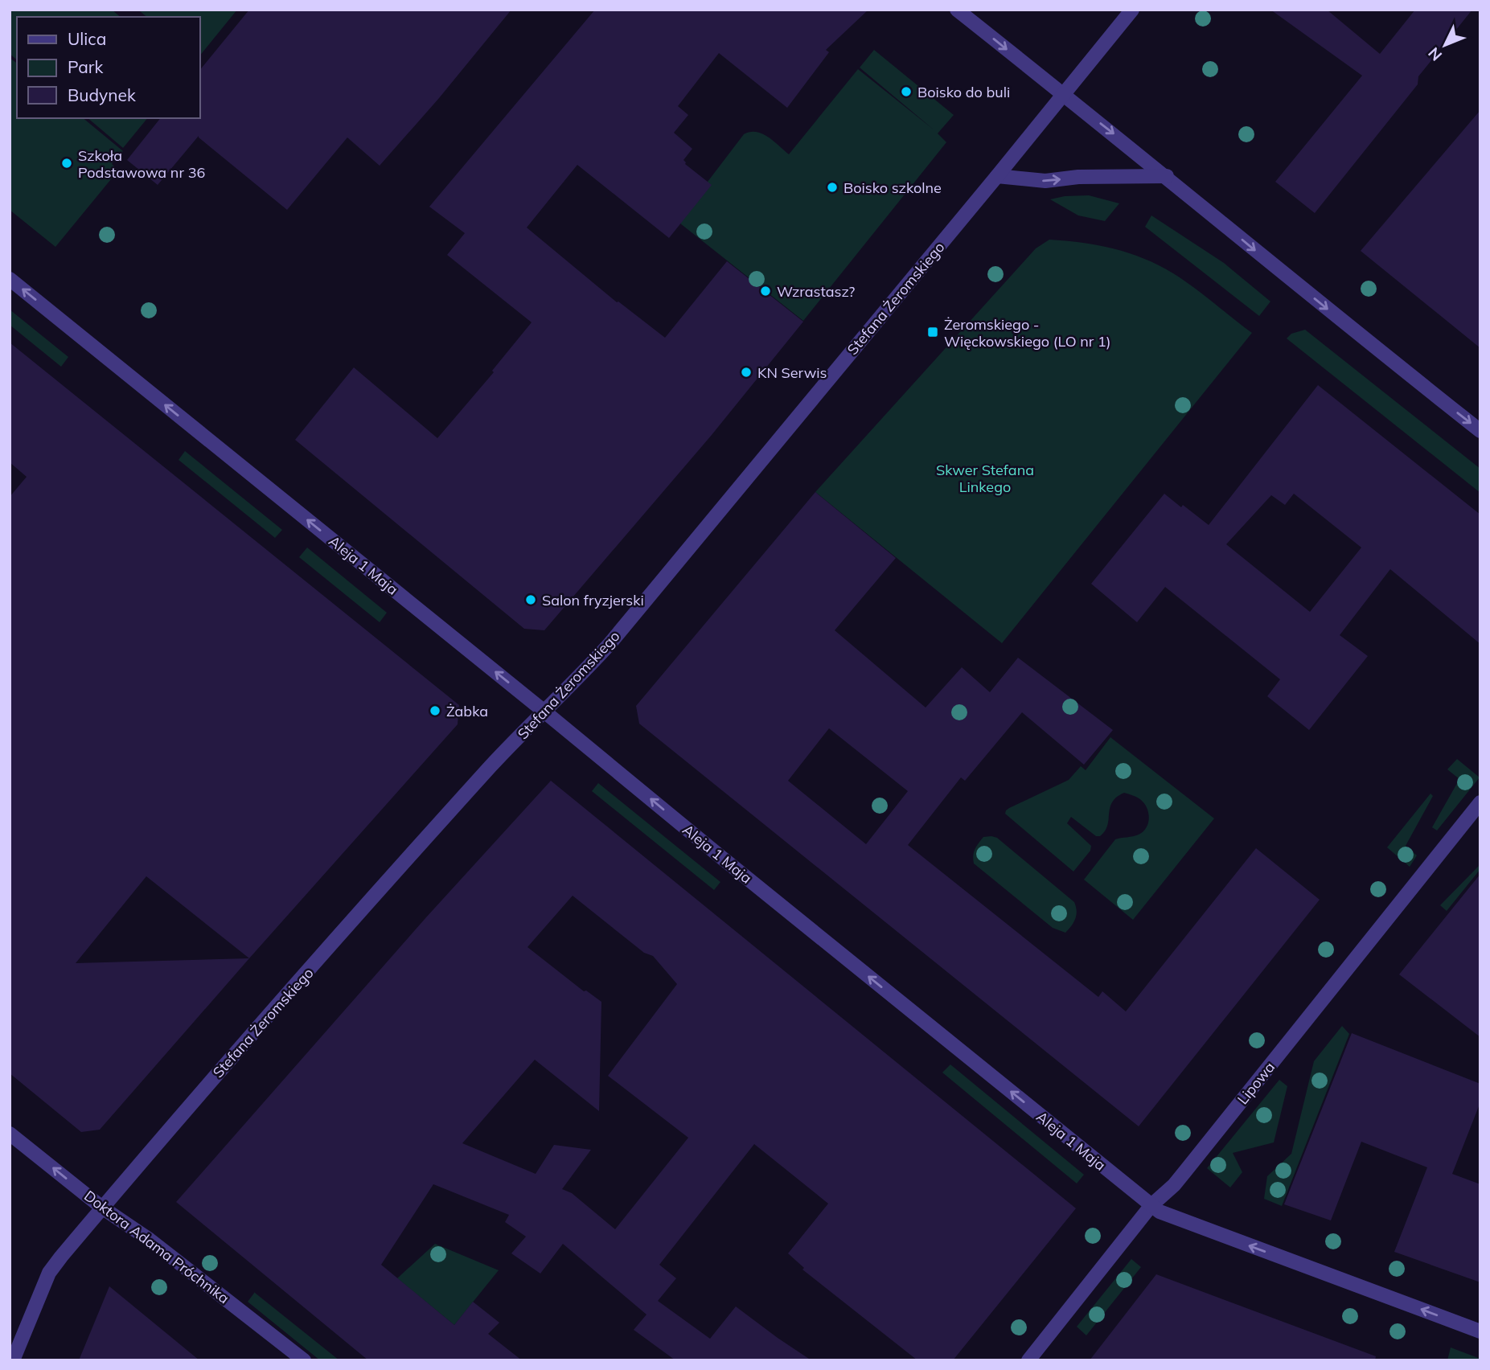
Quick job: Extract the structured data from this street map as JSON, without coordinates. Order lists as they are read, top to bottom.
{
  "streets": {
    "street": [
      "Stefana Żeromskiego",
      "Aleja 1 Maja",
      "Lipowa",
      "Doktora Adama Próchnika"
    ]
  },
  "crossings": [
    ["Stefana Żeromskiego", "Aleja 1 Maja"],
    ["Stefana Żeromskiego", "Doktora Adama Próchnika"],
    ["Aleja 1 Maja", "Lipowa"]
  ],
  "one_way": ["Aleja 1 Maja"],
  "parks": ["Skwer Stefana Linkego"],
  "places": {
    "other": [
      "Boisko do buli",
      "Szkoła Podstawowa nr 36",
      "Boisko szkolne",
      "Wzrastasz?",
      "KN Serwis",
      "Salon fryzjerski",
      "Żabka"
    ],
    "transit": ["Żeromskiego - Więckowskiego (LO nr 1)"]
  },
  "legend": ["Ulica", "Park", "Budynek"],
  "north": "bottom left"
}
